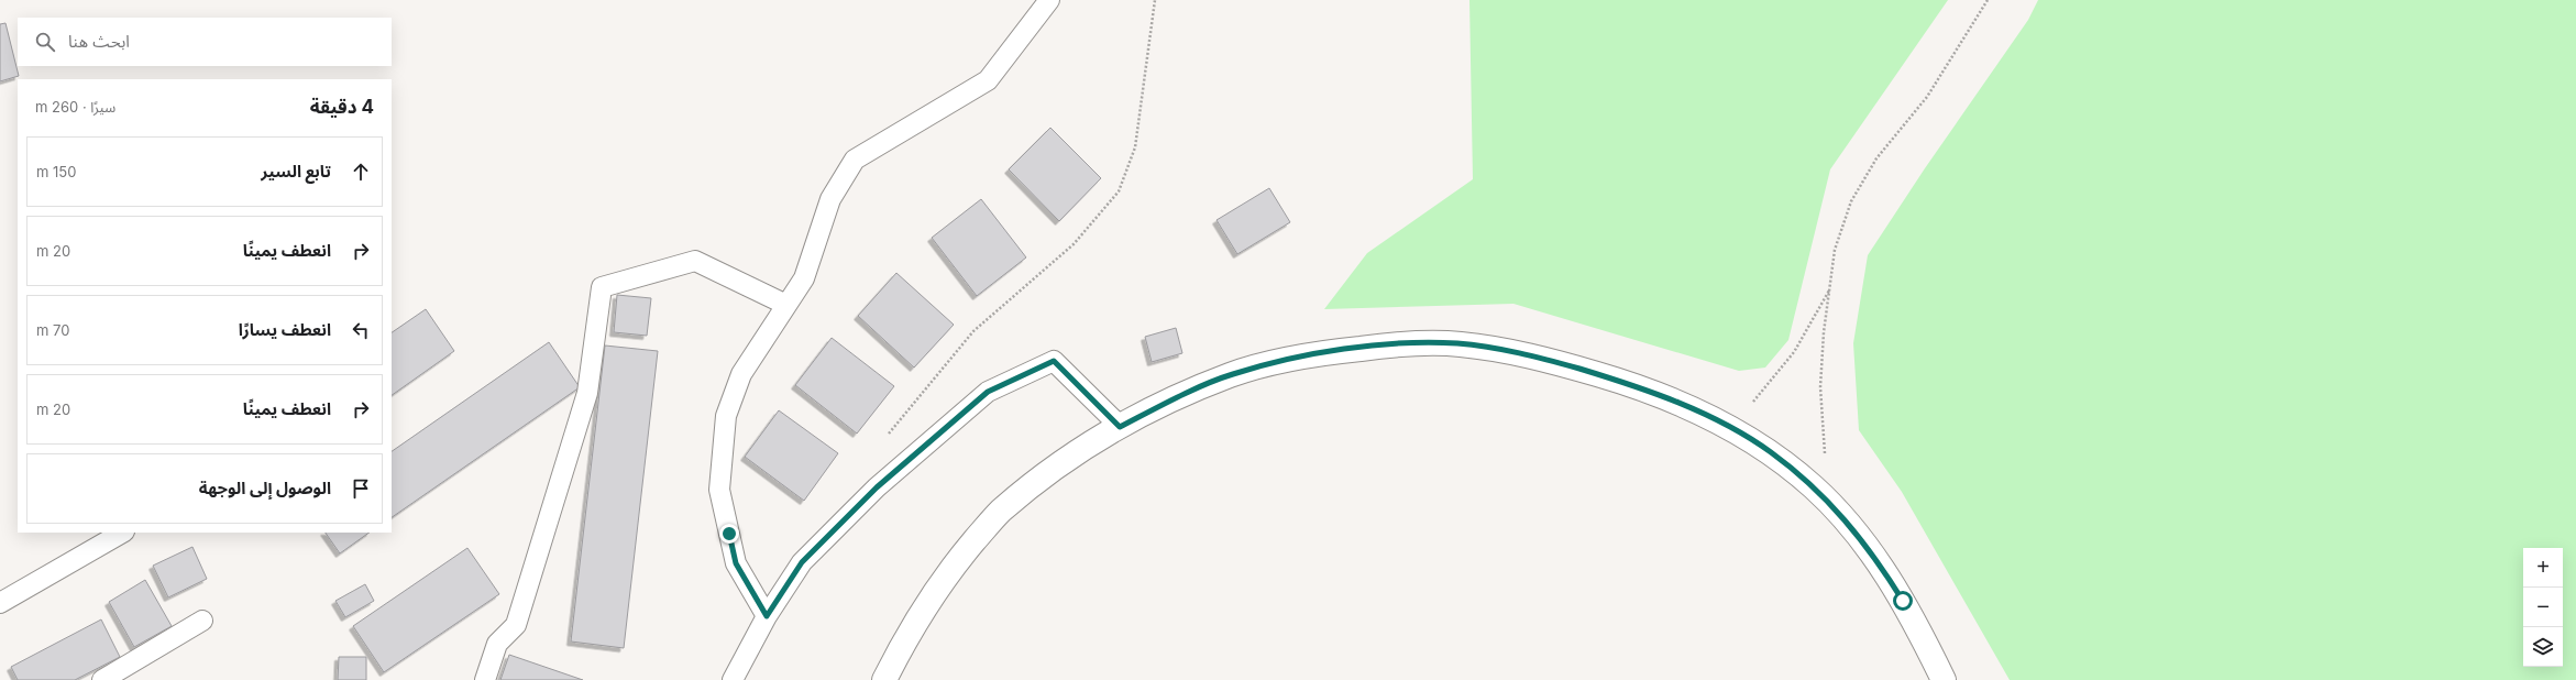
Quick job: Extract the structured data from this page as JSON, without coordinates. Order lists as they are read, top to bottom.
{
  "page": {
    "search": "ابحث هنا",
    "heading": ["4 دقيقة", "سيرًا · 260 m"],
    "list": [
      ["تابع السير", "150 m"],
      ["انعطف يمينًا", "20 m"],
      ["انعطف يسارًا", "70 m"],
      ["انعطف يمينًا", "20 m"],
      "الوصول إلى الوجهة"
    ],
    "map_buttons": ["+", "−"]
  }
}
